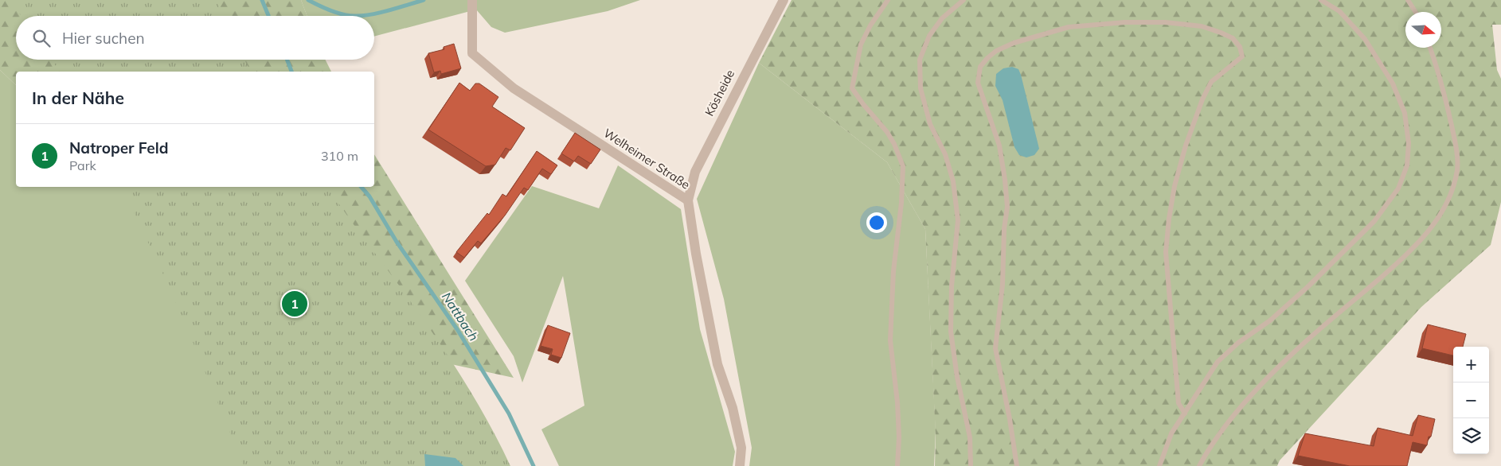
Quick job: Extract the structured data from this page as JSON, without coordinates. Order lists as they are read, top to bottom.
{
  "streets": {
    "street": ["Kösheide", "Welheimer Straße"]
  },
  "crossings": [
    ["Kösheide", "Welheimer Straße"]
  ],
  "water": ["Nattbach"],
  "north": "right",
  "page": {
    "search": "Hier suchen",
    "heading": "In der Nähe",
    "list": [
      {
        "mark": "1",
        "name": "Natroper Feld",
        "note": "Park",
        "value": "310 m"
      }
    ],
    "pins": "1",
    "map_buttons": ["+", "−"]
  }
}
